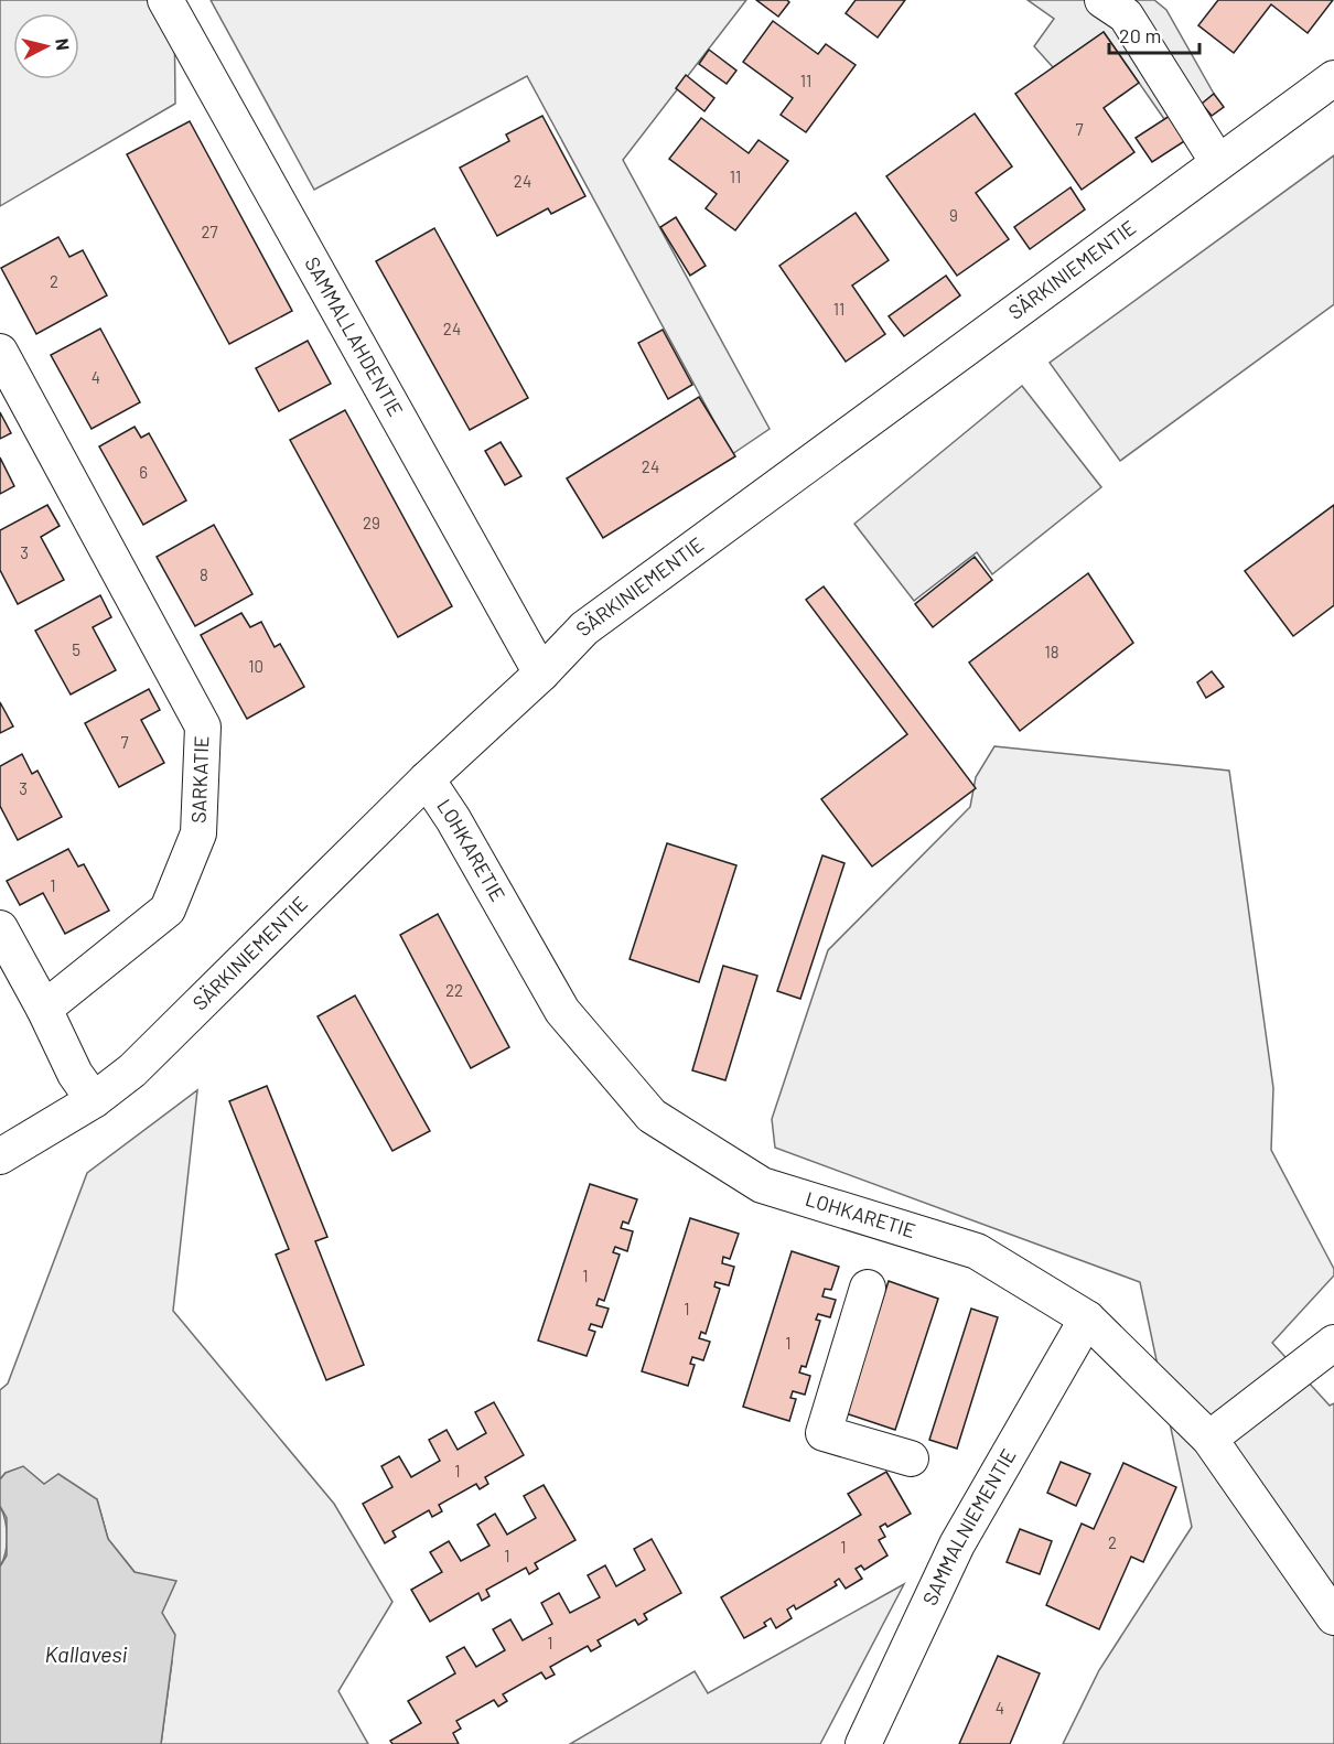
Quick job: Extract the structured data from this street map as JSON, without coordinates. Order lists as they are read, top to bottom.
{
  "streets": {
    "street": [
      "SÄRKINIEMENTIE",
      "SAMMALLAHDENTIE",
      "SARKATIE",
      "LOHKARETIE",
      "SAMMALNIEMENTIE"
    ]
  },
  "crossings": [
    ["SÄRKINIEMENTIE", "SAMMALLAHDENTIE"],
    ["SÄRKINIEMENTIE", "LOHKARETIE"],
    ["LOHKARETIE", "SAMMALNIEMENTIE"]
  ],
  "water": ["Kallavesi"],
  "house_numbers": [
    "11",
    "7",
    "11",
    "24",
    "9",
    "27",
    "2",
    "11",
    "24",
    "4",
    "24",
    "6",
    "29",
    "3",
    "8",
    "5",
    "18",
    "10",
    "7",
    "3",
    "1",
    "22",
    "1",
    "1",
    "1",
    "1",
    "2",
    "1",
    "1",
    "1",
    "4"
  ],
  "scale_bar": "20 m",
  "north": "right"
}
